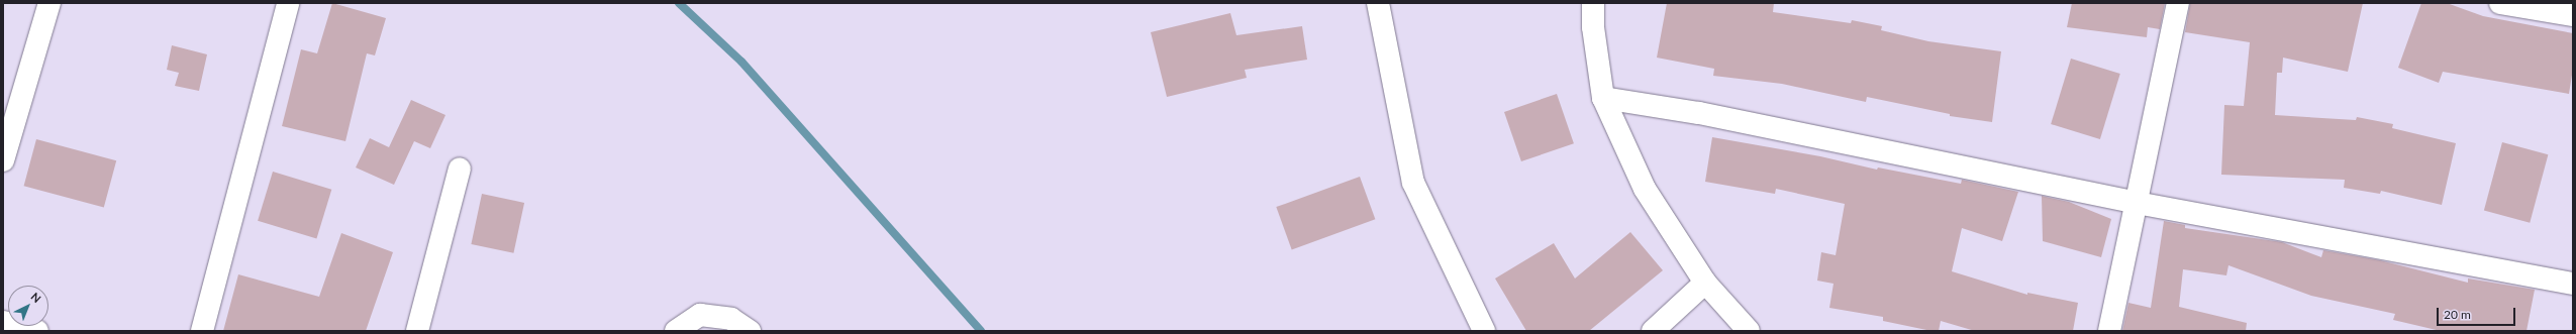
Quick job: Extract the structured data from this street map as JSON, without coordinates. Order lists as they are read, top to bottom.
{
  "scale_bar": "20 m",
  "north": "top right"
}
